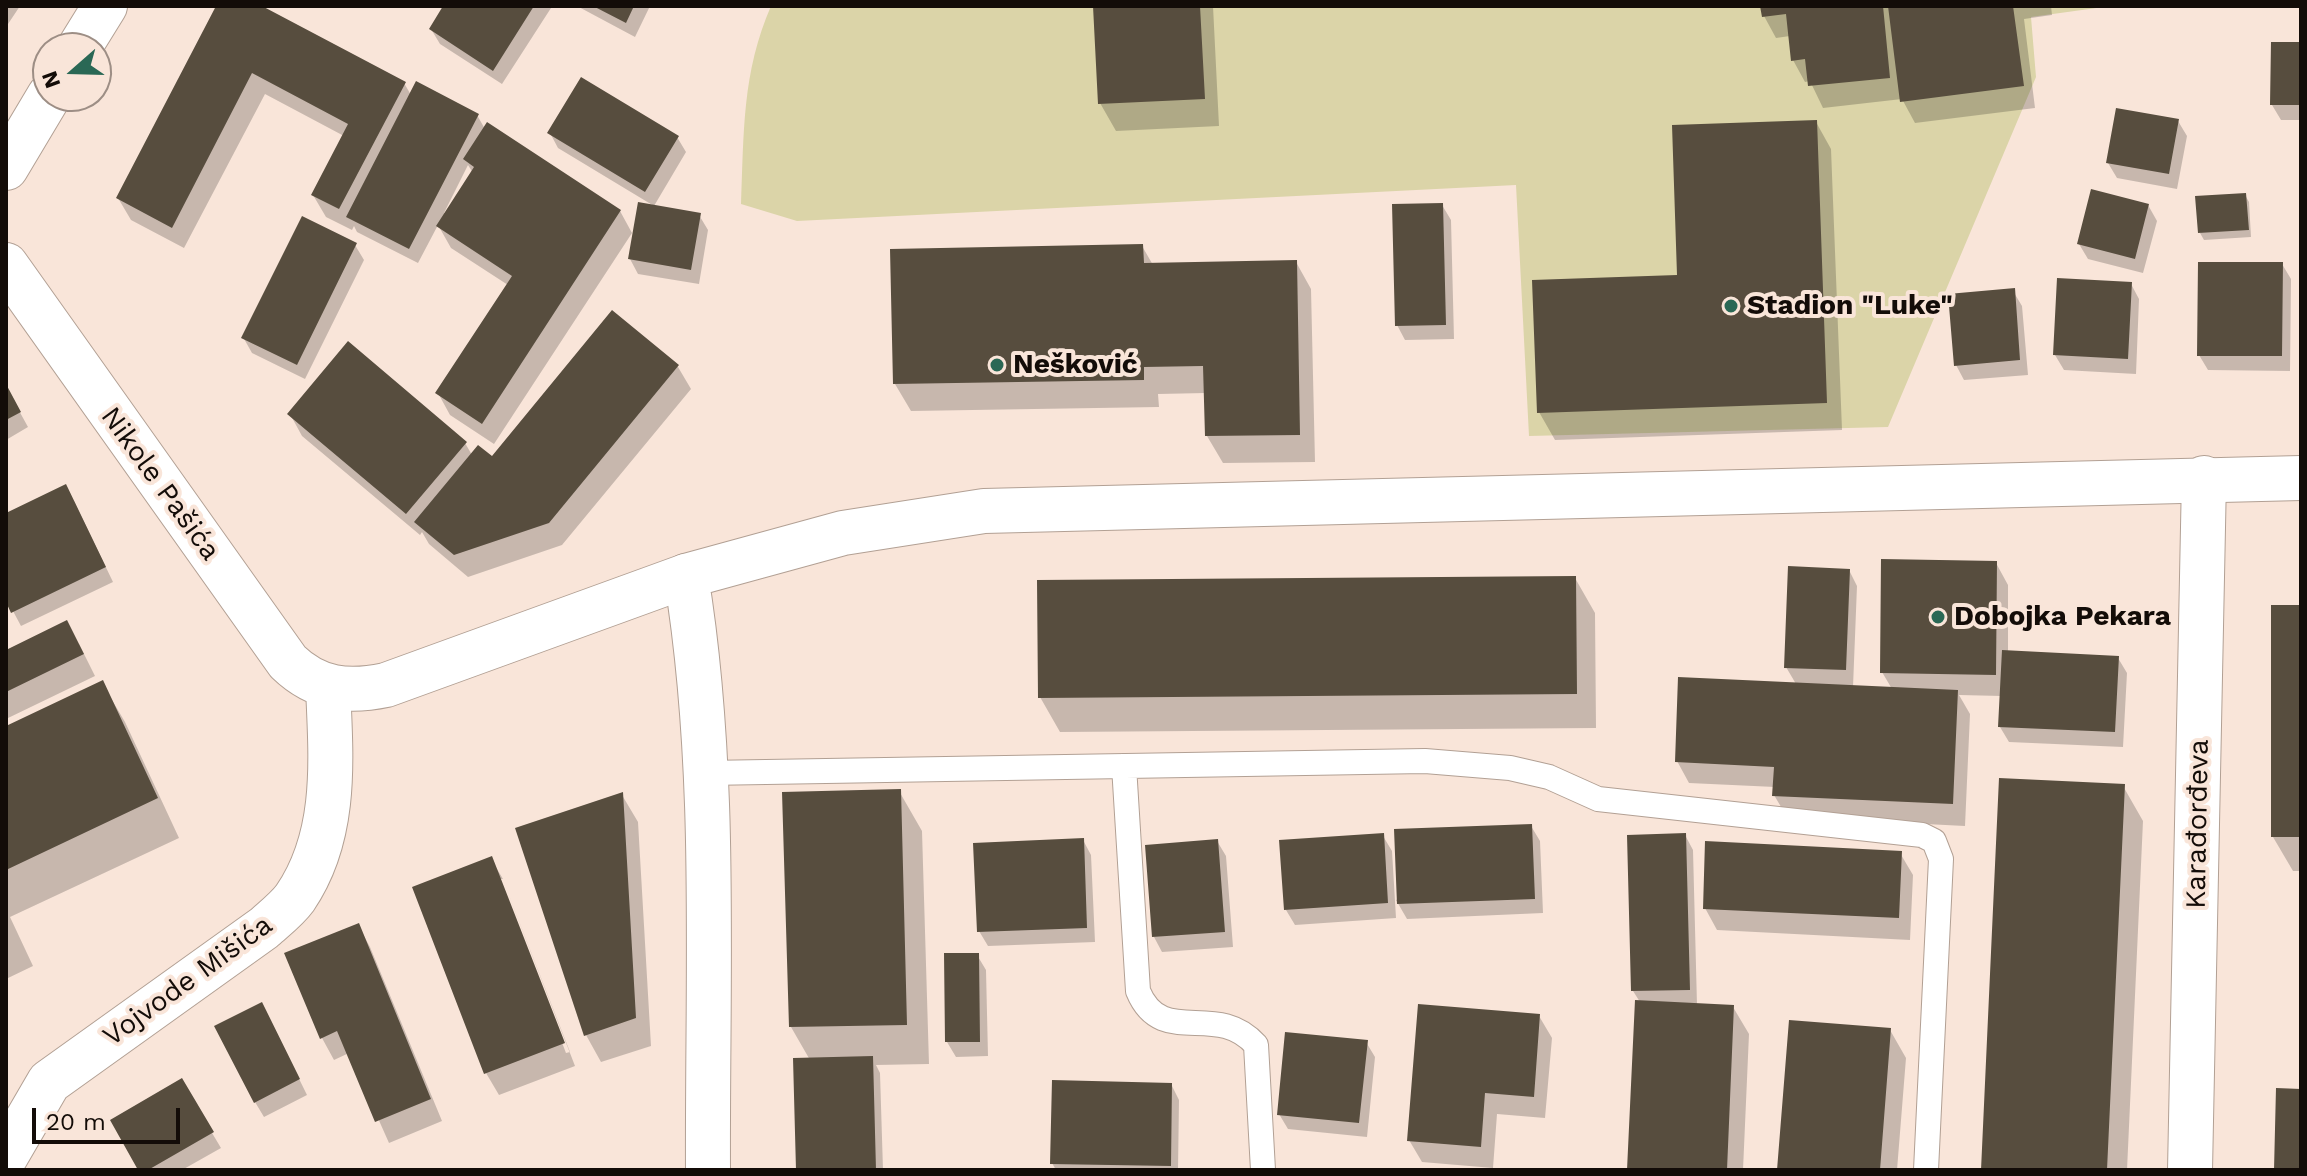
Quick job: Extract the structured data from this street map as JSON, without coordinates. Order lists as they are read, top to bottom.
{
  "streets": {
    "street": ["Nikole Pašića", "Karađorđeva", "Vojvode Mišića"]
  },
  "crossings": [
    ["Nikole Pašića", "Vojvode Mišića"]
  ],
  "places": ["Stadion \"Luke\"", "Nešković", "Dobojka Pekara"],
  "scale_bar": "20 m",
  "north": "left"
}
